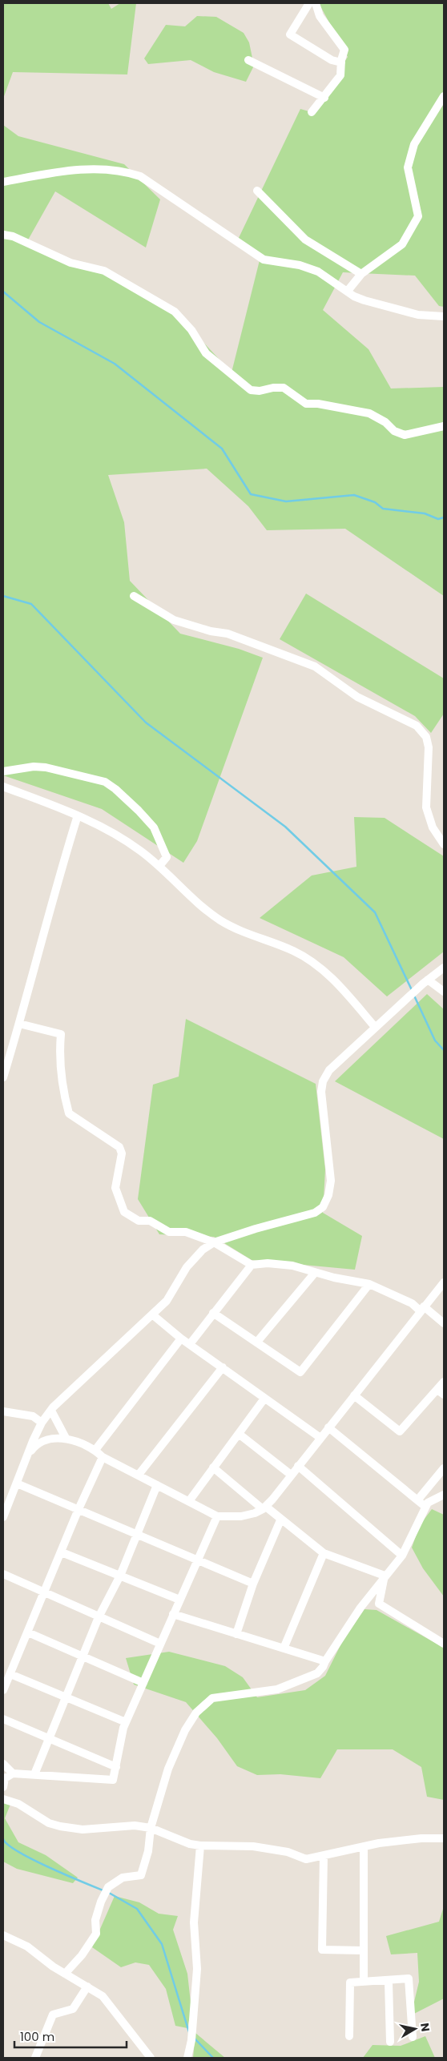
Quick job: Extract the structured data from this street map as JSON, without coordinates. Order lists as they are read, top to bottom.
{
  "scale_bar": "100 m",
  "north": "right"
}
